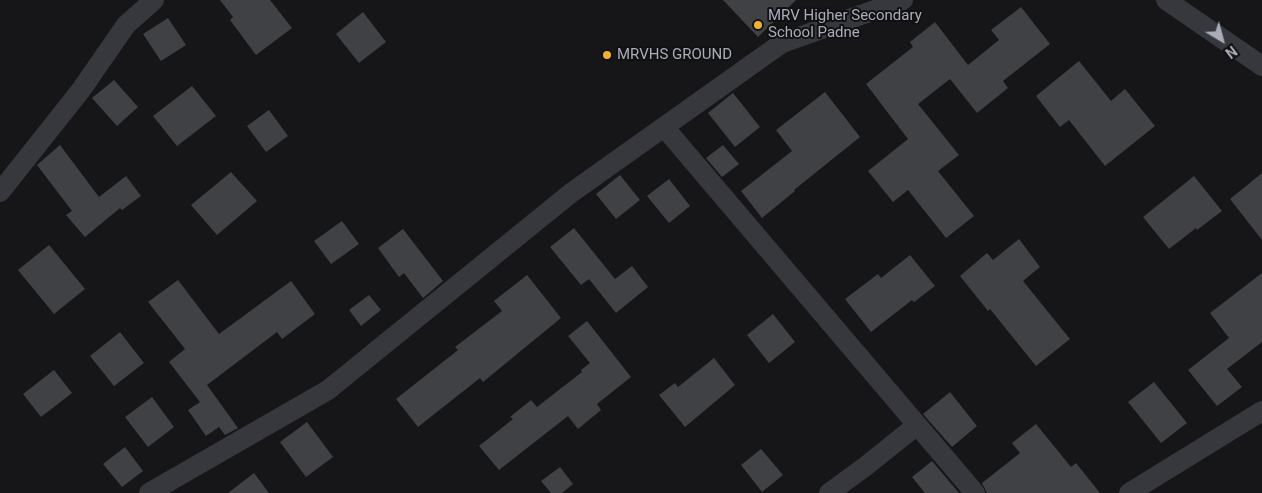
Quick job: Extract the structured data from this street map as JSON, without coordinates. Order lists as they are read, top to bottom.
{
  "places": ["MRV Higher Secondary School Padne", "MRVHS GROUND"],
  "north": "bottom right"
}
